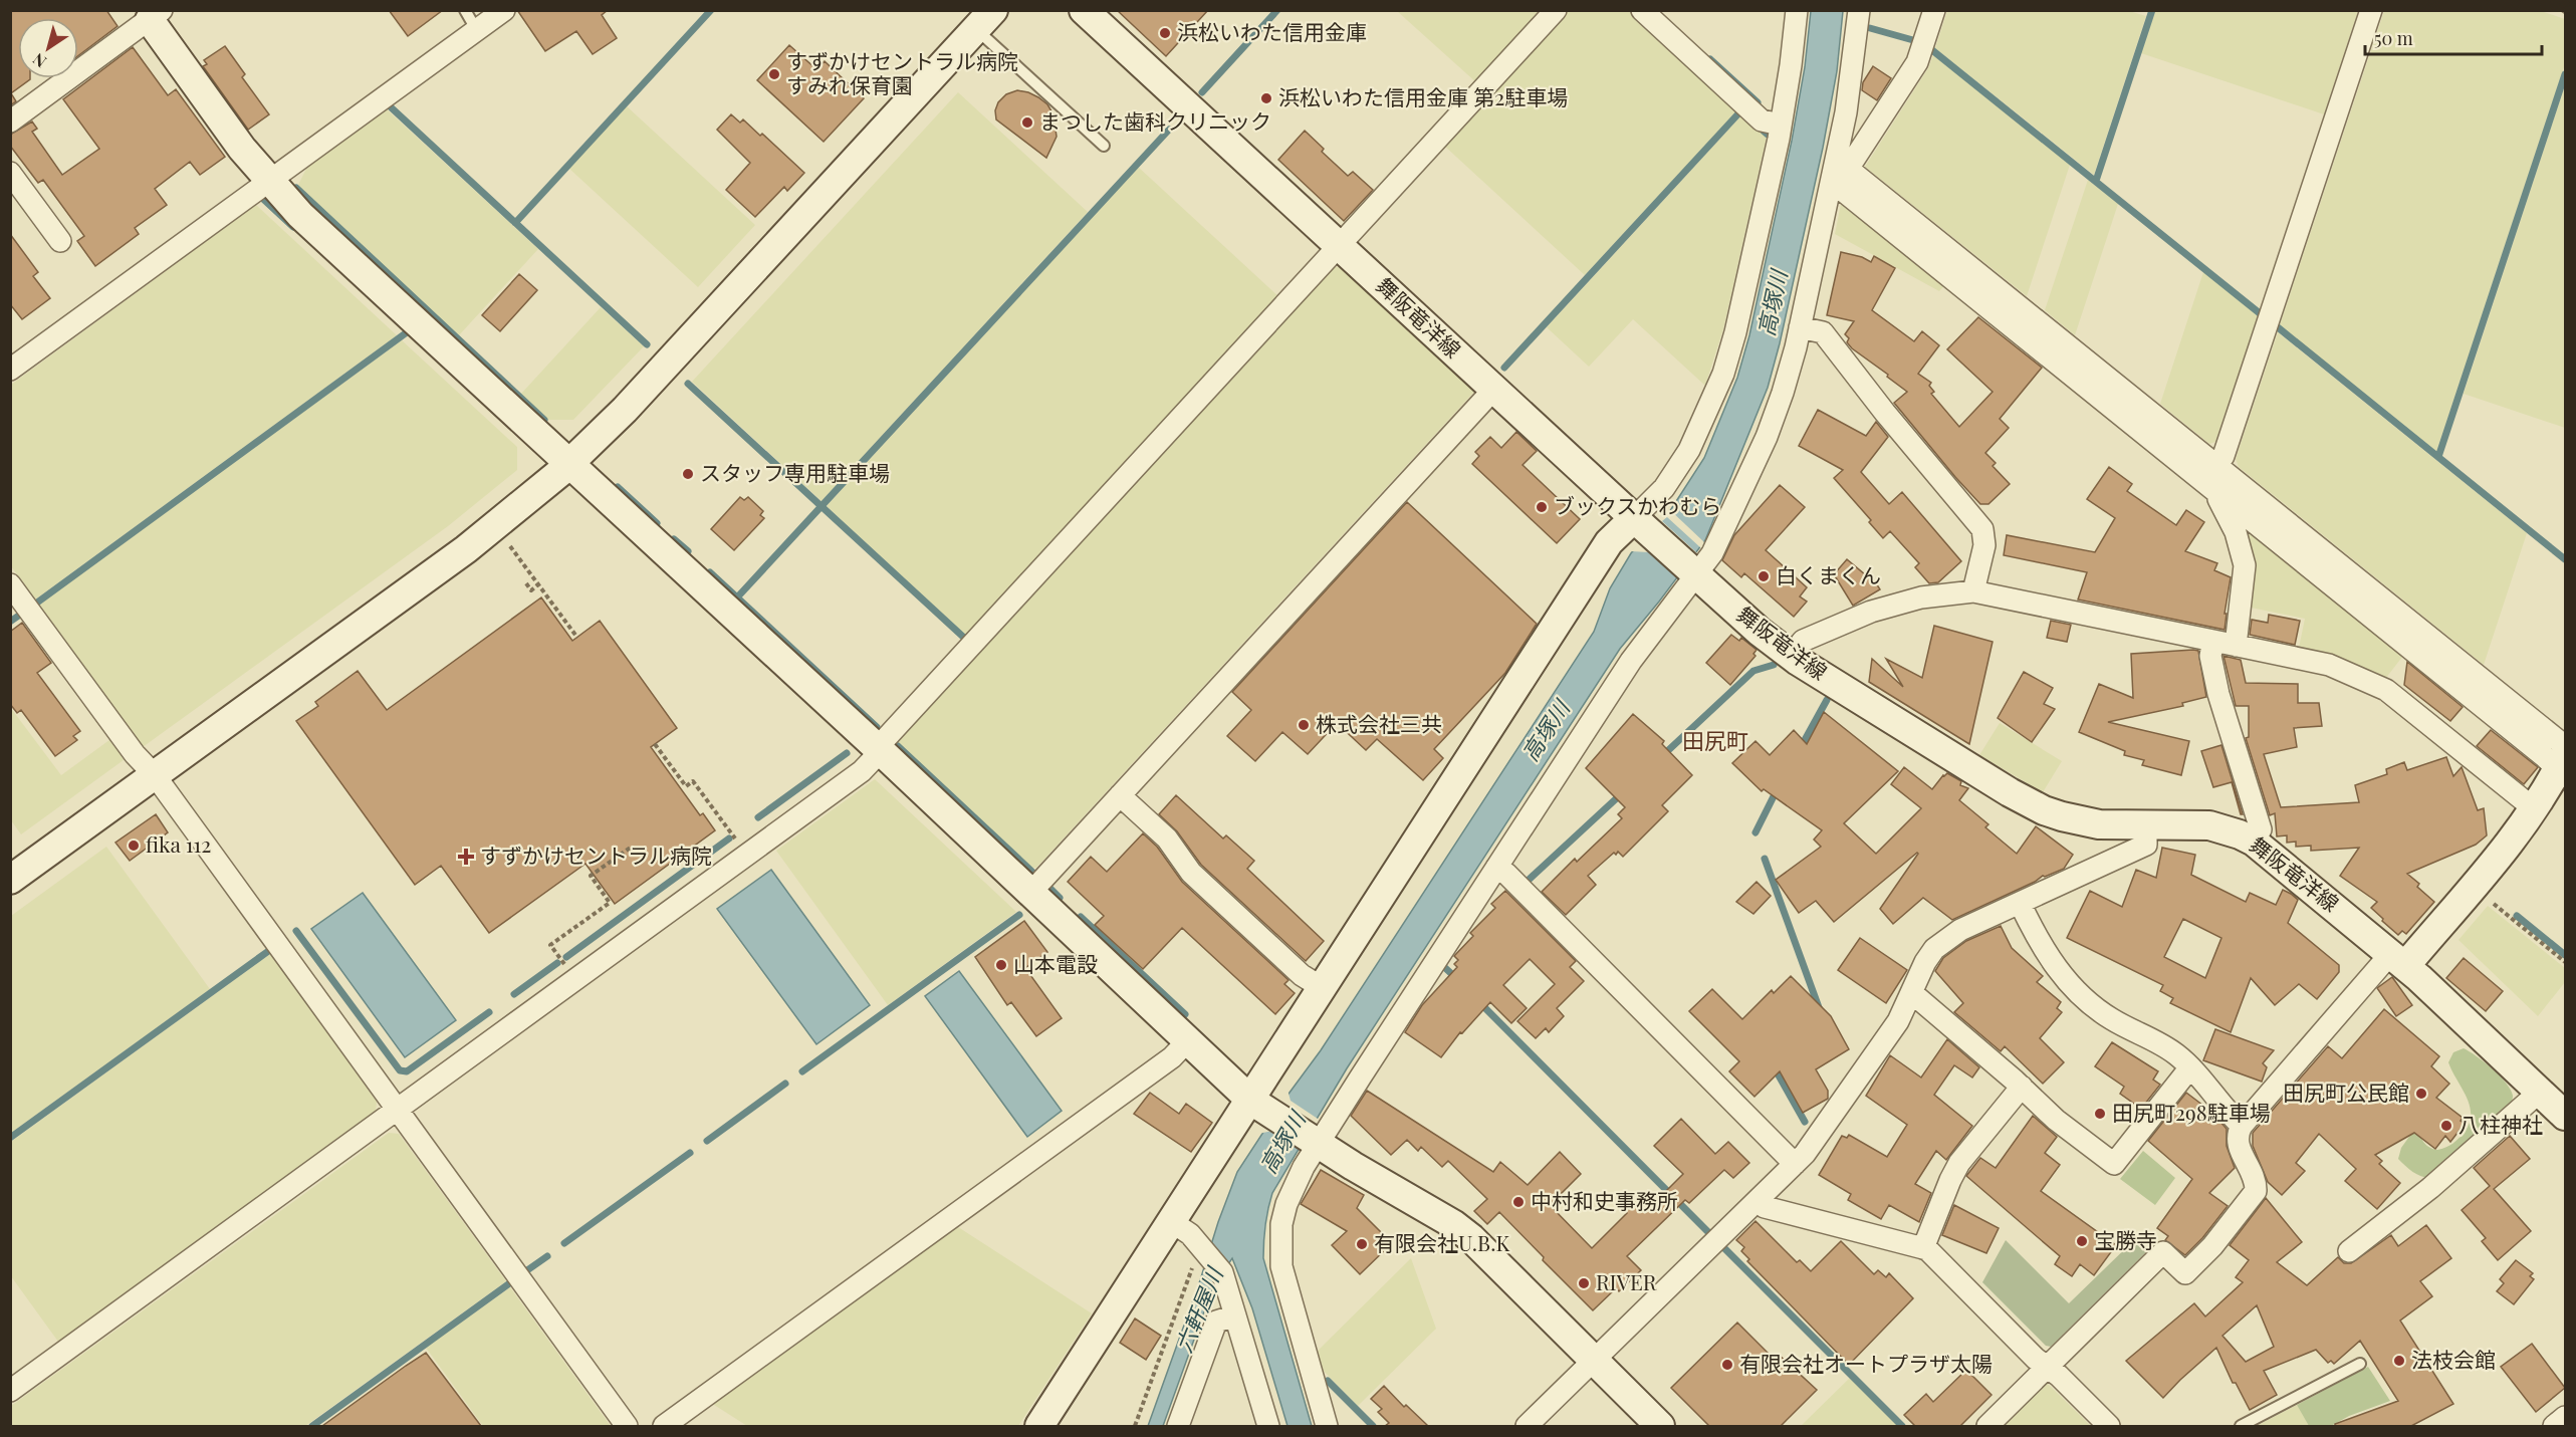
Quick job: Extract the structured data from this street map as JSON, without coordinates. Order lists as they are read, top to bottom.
{
  "streets": {
    "street": ["舞阪竜洋線"]
  },
  "districts": ["田尻町"],
  "water": ["高塚川", "六軒屋川"],
  "places": {
    "other": [
      "浜松いわた信用金庫",
      "すずかけセントラル病院 すみれ保育園",
      "浜松いわた信用金庫 第2駐車場",
      "まつした歯科クリニック",
      "スタッフ専用駐車場",
      "ブックスかわむら",
      "白くまくん",
      "株式会社三共",
      "fika 112",
      "山本電設",
      "田尻町公民館",
      "田尻町298駐車場",
      "八柱神社",
      "中村和史事務所",
      "宝勝寺",
      "有限会社U.B.K",
      "RIVER",
      "法枝会館",
      "有限会社オートプラザ太陽"
    ],
    "health": ["すずかけセントラル病院"]
  },
  "scale_bar": "50 m",
  "north": "bottom left"
}
